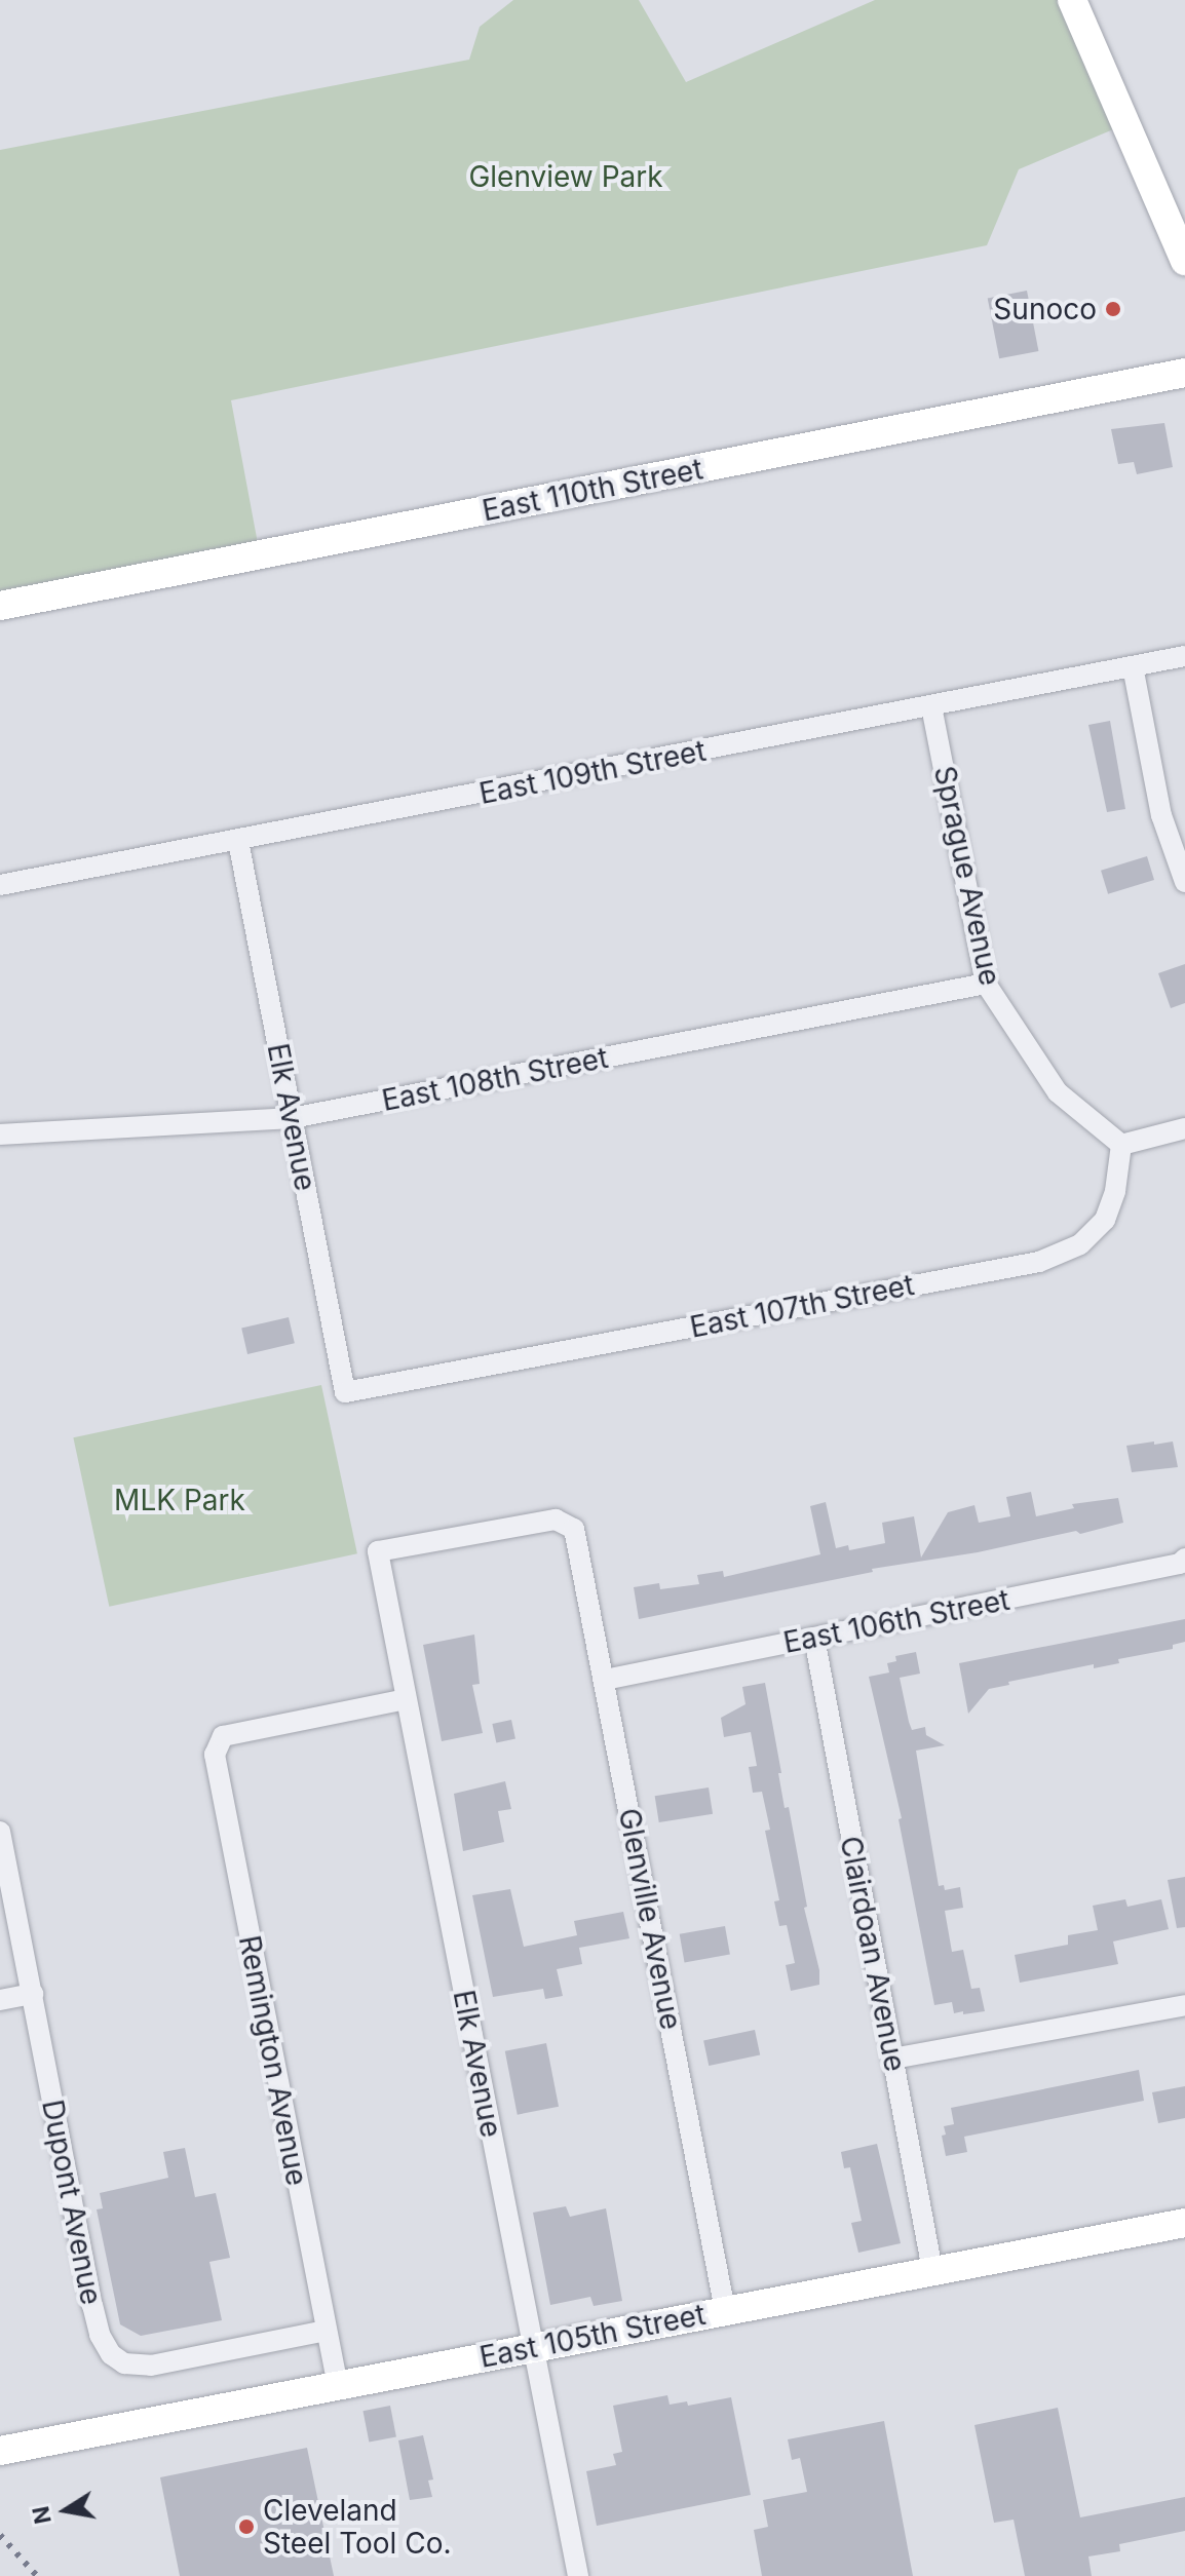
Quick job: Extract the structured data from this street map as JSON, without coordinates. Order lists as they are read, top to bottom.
{
  "streets": {
    "street": [
      "East 110th Street",
      "East 109th Street",
      "Sprague Avenue",
      "East 108th Street",
      "Elk Avenue",
      "East 107th Street",
      "East 106th Street",
      "Glenville Avenue",
      "Clairdoan Avenue",
      "Remington Avenue",
      "Dupont Avenue",
      "East 105th Street"
    ]
  },
  "crossings": [
    ["East 109th Street", "Sprague Avenue"],
    ["East 109th Street", "Elk Avenue"],
    ["Sprague Avenue", "East 108th Street"],
    ["Sprague Avenue", "East 107th Street"],
    ["East 108th Street", "Elk Avenue"],
    ["Elk Avenue", "East 107th Street"],
    ["Elk Avenue", "Glenville Avenue"],
    ["Elk Avenue", "Remington Avenue"],
    ["Elk Avenue", "East 105th Street"],
    ["East 106th Street", "Glenville Avenue"],
    ["East 106th Street", "Clairdoan Avenue"],
    ["Glenville Avenue", "East 105th Street"],
    ["Clairdoan Avenue", "East 105th Street"],
    ["Remington Avenue", "Dupont Avenue"],
    ["Remington Avenue", "East 105th Street"]
  ],
  "parks": ["Glenview Park", "MLK Park"],
  "places": ["Sunoco", "Cleveland Steel Tool Co."],
  "north": "left"
}
